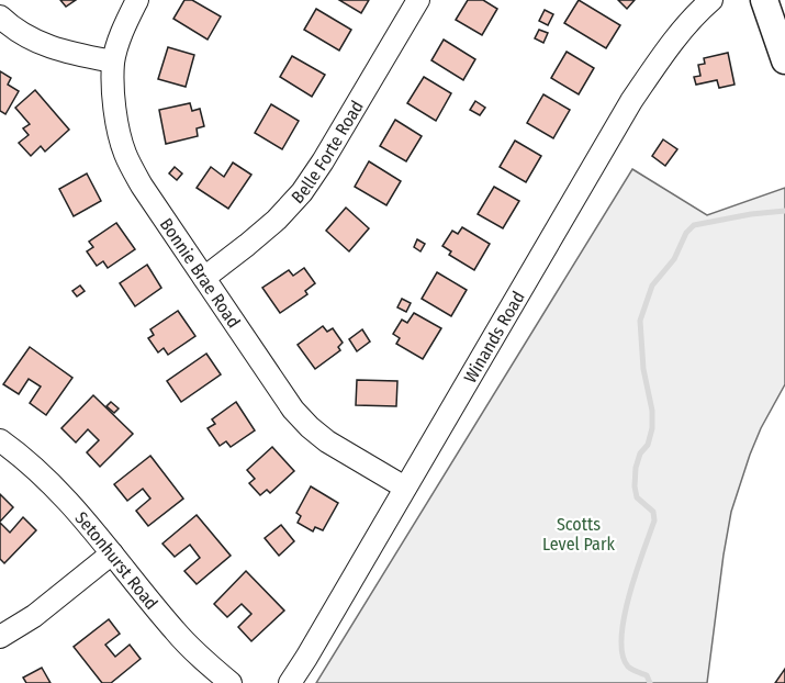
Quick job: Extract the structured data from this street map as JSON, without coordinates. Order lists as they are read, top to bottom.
{
  "streets": {
    "street": [
      "Belle Forte Road",
      "Bonnie Brae Road",
      "Winands Road",
      "Setonhurst Road"
    ]
  },
  "crossings": [
    ["Belle Forte Road", "Bonnie Brae Road"],
    ["Bonnie Brae Road", "Winands Road"]
  ],
  "parks": ["Scotts Level Park"]
}
